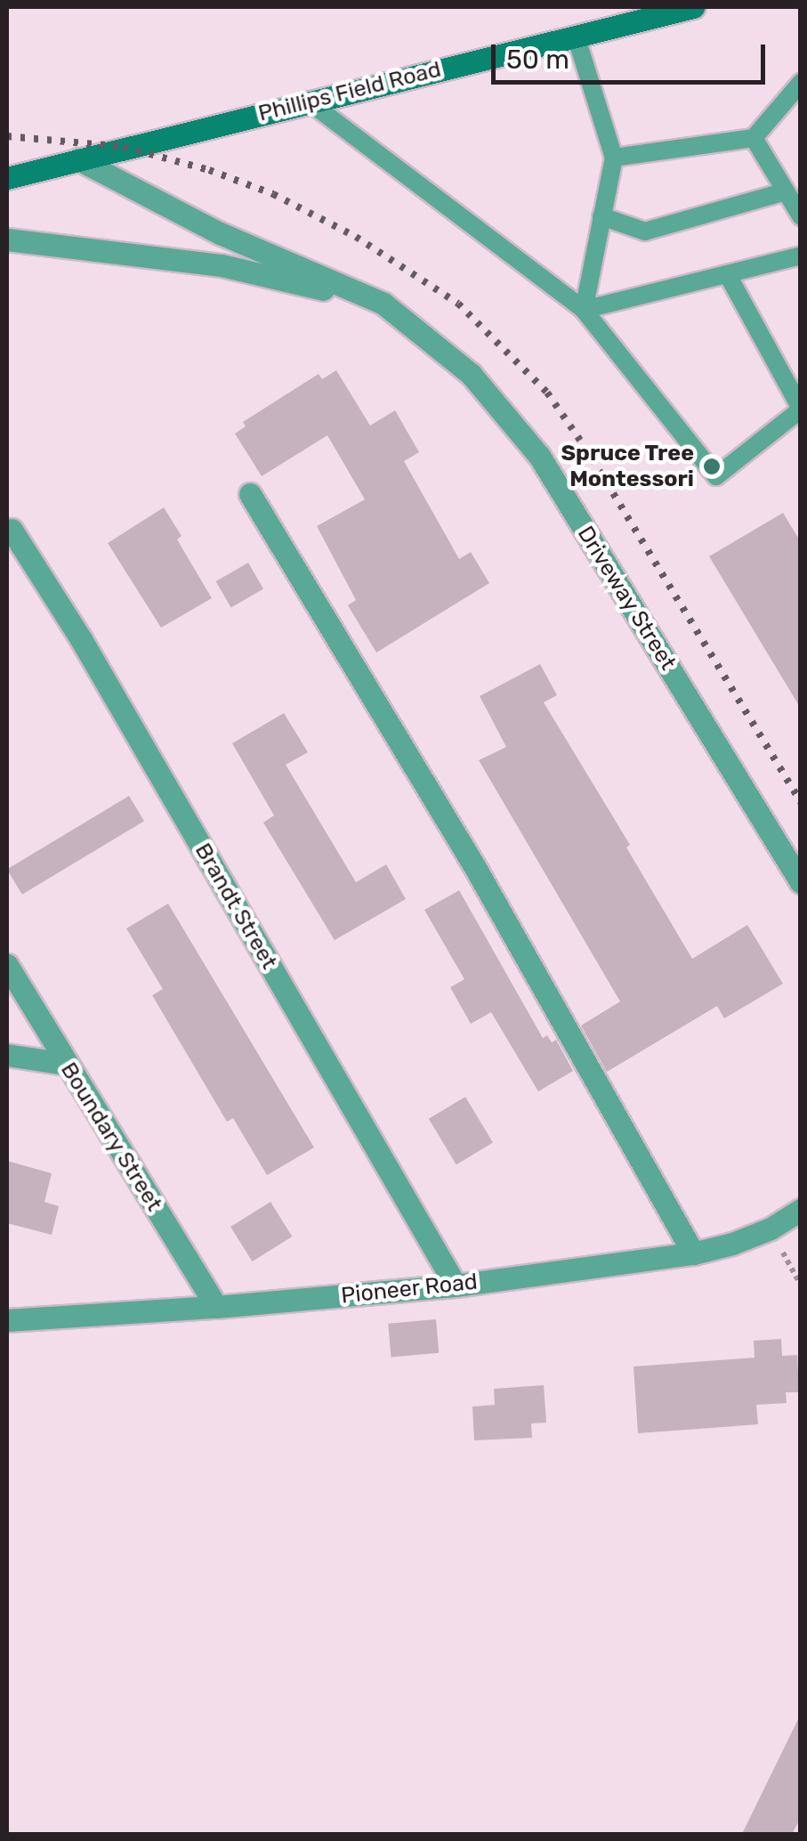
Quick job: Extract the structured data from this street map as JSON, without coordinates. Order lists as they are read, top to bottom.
{
  "streets": {
    "street": [
      "Phillips Field Road",
      "Driveway Street",
      "Brandt Street",
      "Boundary Street",
      "Pioneer Road"
    ]
  },
  "crossings": [
    ["Phillips Field Road", "Driveway Street"],
    ["Brandt Street", "Pioneer Road"],
    ["Boundary Street", "Pioneer Road"]
  ],
  "places": ["Spruce Tree Montessori"],
  "scale_bar": "50 m"
}
